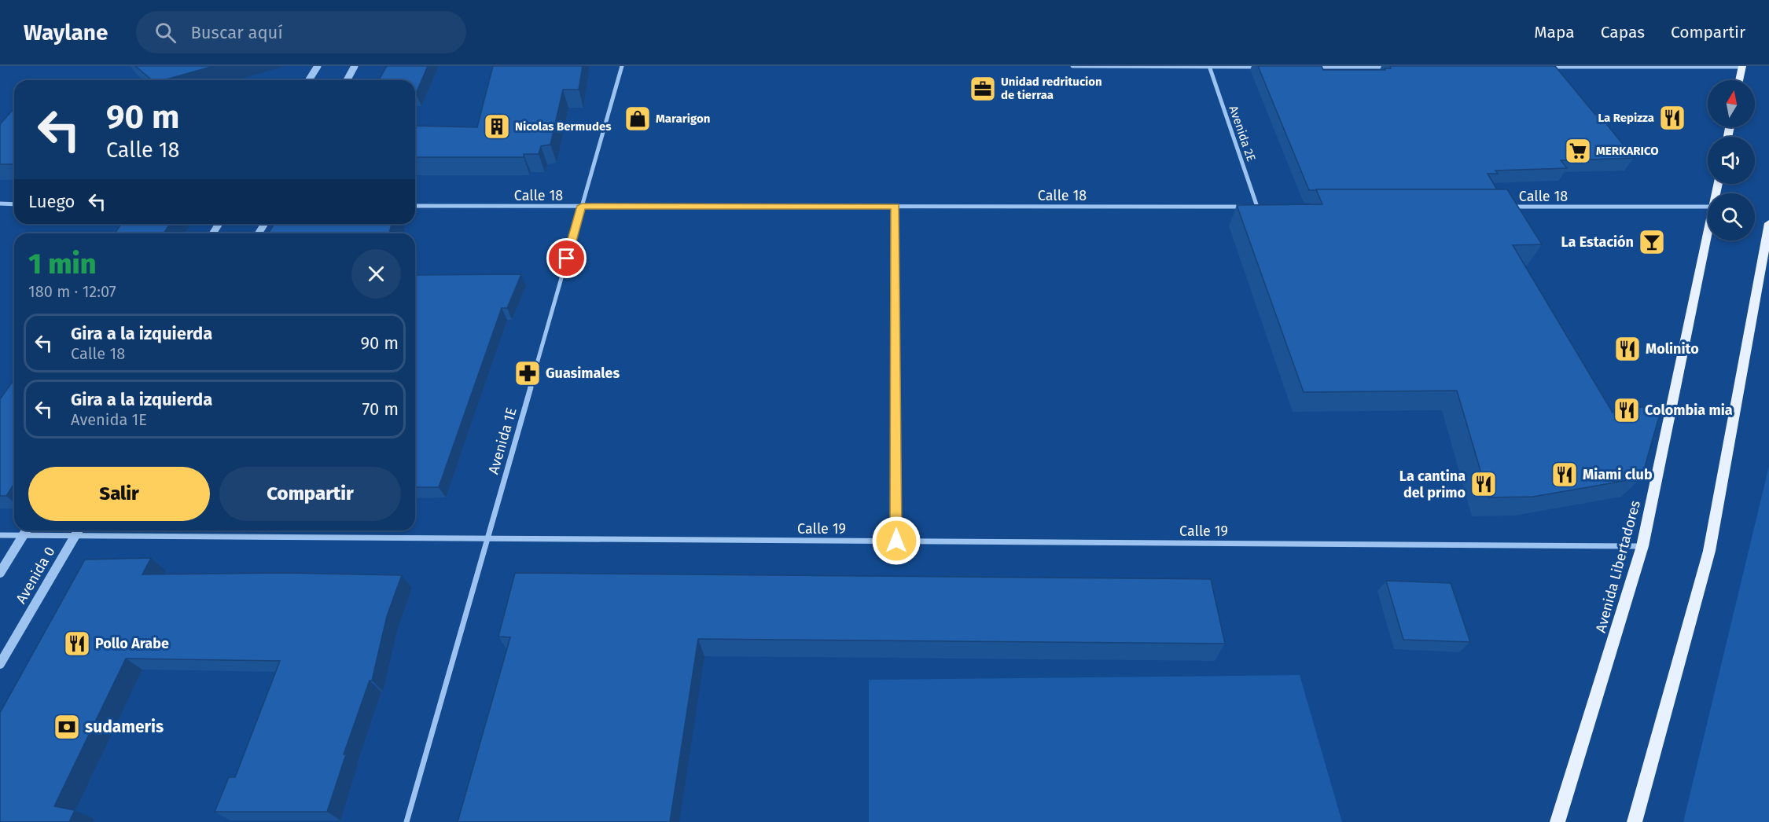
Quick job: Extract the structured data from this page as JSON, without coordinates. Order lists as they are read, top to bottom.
{
  "streets": {
    "main road": ["Avenida Libertadores"],
    "street": [
      "Avenida 2E",
      "Calle 18",
      "Avenida 1E",
      "Calle 19",
      "Avenida 0"
    ]
  },
  "crossings": [
    ["Avenida 2E", "Calle 18"],
    ["Calle 18", "Avenida 1E"],
    ["Avenida 1E", "Calle 19"],
    ["Calle 19", "Avenida Libertadores"],
    ["Calle 19", "Avenida 0"]
  ],
  "places": {
    "office": ["Unidad redritucion de tierraa"],
    "restaurant": [
      "La Repizza",
      "Molinito",
      "Colombia mia",
      "Miami club",
      "La cantina del primo",
      "Pollo Arabe"
    ],
    "shop": ["Mararigon"],
    "building": ["Nicolas Bermudes"],
    "supermarket": ["MERKARICO"],
    "bar": ["La Estación"],
    "pharmacy": ["Guasimales"],
    "bank": ["sudameris"]
  },
  "north": "top",
  "page": {
    "header": "Waylane",
    "search": "Buscar aquí",
    "nav": ["Mapa", "Capas", "Compartir"],
    "turn": ["90 m", "Calle 18"],
    "then": "Luego",
    "heading": ["1 min", "180 m · 12:07"],
    "list": [
      {
        "name": "Gira a la izquierda",
        "note": "Calle 18",
        "value": "90 m"
      },
      {
        "name": "Gira a la izquierda",
        "note": "Avenida 1E",
        "value": "70 m"
      }
    ],
    "buttons": ["Salir", "Compartir"]
  }
}
